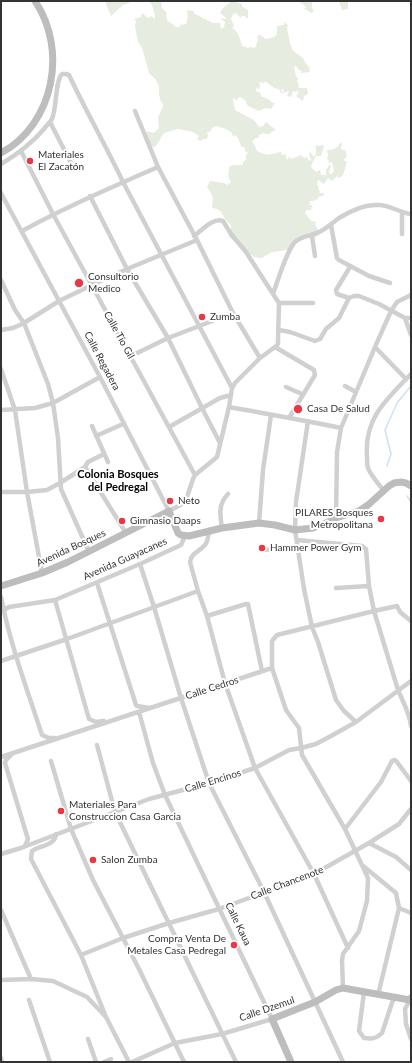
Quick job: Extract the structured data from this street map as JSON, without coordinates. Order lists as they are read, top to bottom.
{
  "streets": {
    "street": [
      "Calle Tío Gil",
      "Calle Regadera",
      "Avenida Bosques",
      "Avenida Guayacanes",
      "Calle Cedros",
      "Calle Encinos",
      "Calle Chancenote",
      "Calle Kaua",
      "Calle Dzemul"
    ]
  },
  "crossings": [
    ["Calle Regadera", "Avenida Bosques"],
    ["Calle Regadera", "Avenida Guayacanes"],
    ["Calle Cedros", "Calle Kaua"],
    ["Calle Encinos", "Calle Kaua"],
    ["Calle Chancenote", "Calle Kaua"],
    ["Calle Kaua", "Calle Dzemul"]
  ],
  "districts": ["Colonia Bosques del Pedregal"],
  "places": [
    "Materiales El Zacatón",
    "Consultorio Medico",
    "Zumba",
    "Casa De Salud",
    "Neto",
    "PILARES Bosques Metropolitana",
    "Gimnasio Daaps",
    "Hammer Power Gym",
    "Materiales Para Construccion Casa Garcia",
    "Salon Zumba",
    "Compra Venta De Metales Casa Pedregal"
  ]
}
